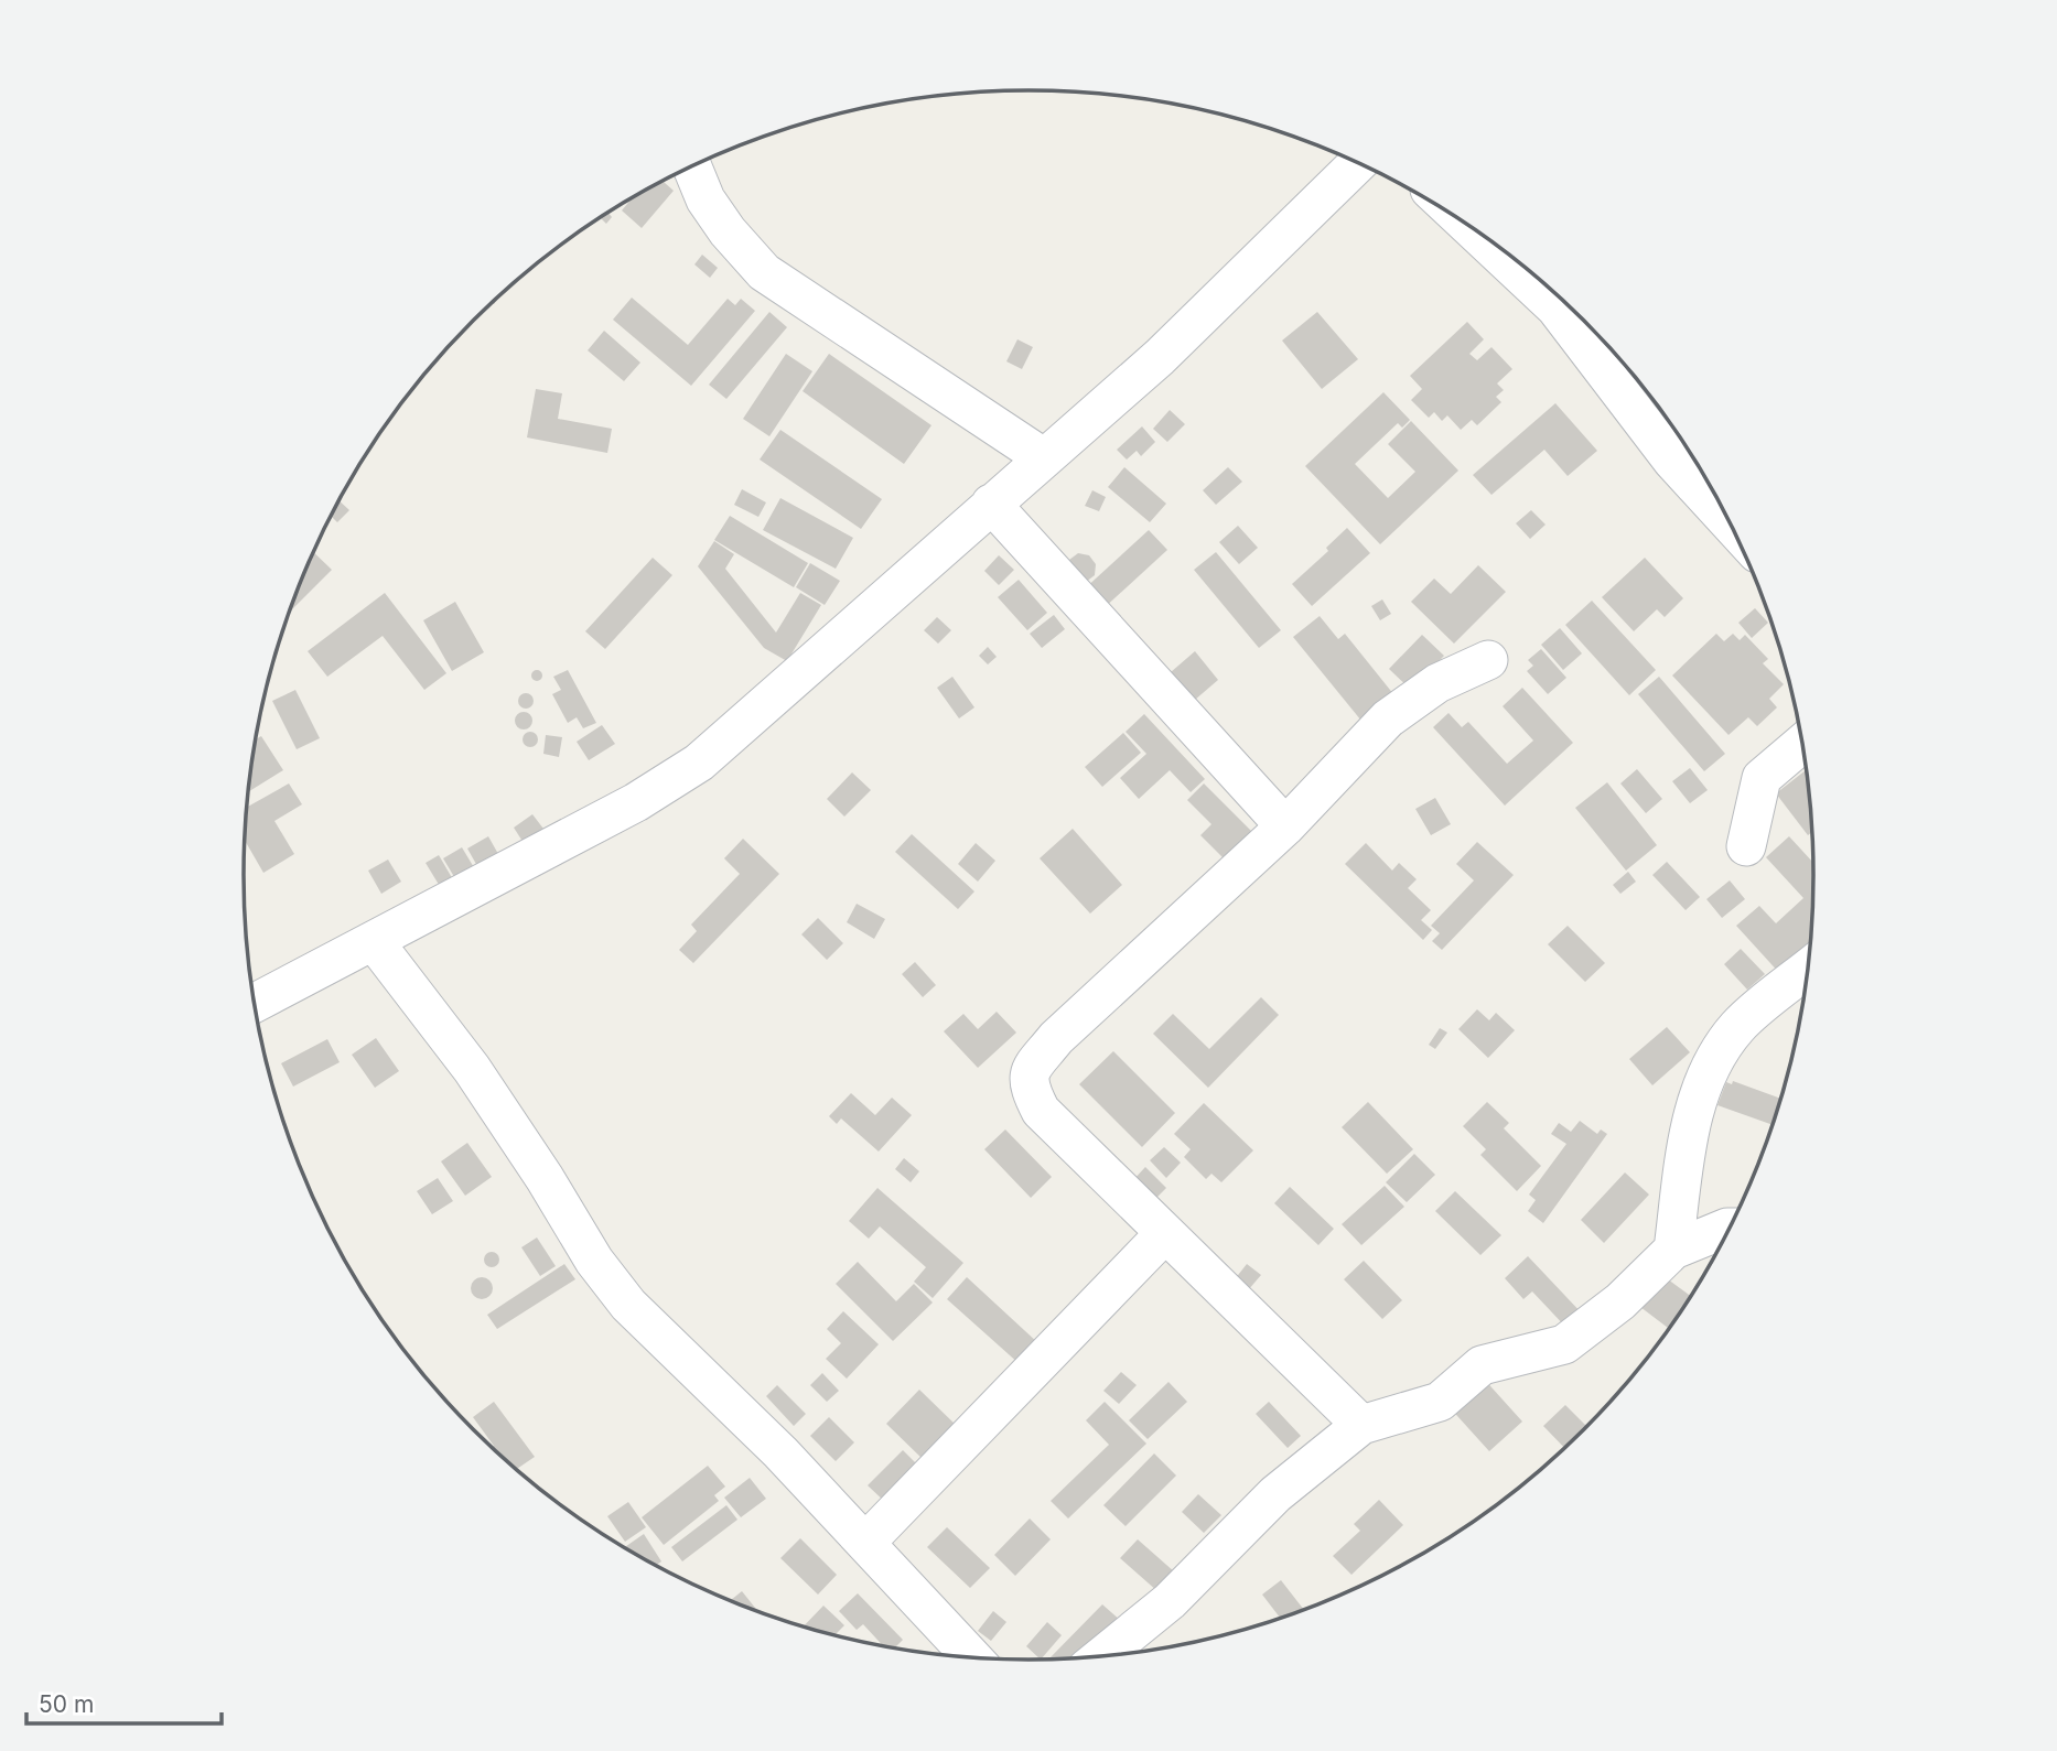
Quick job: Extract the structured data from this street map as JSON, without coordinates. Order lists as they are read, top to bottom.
{
  "scale_bar": "50 m"
}
